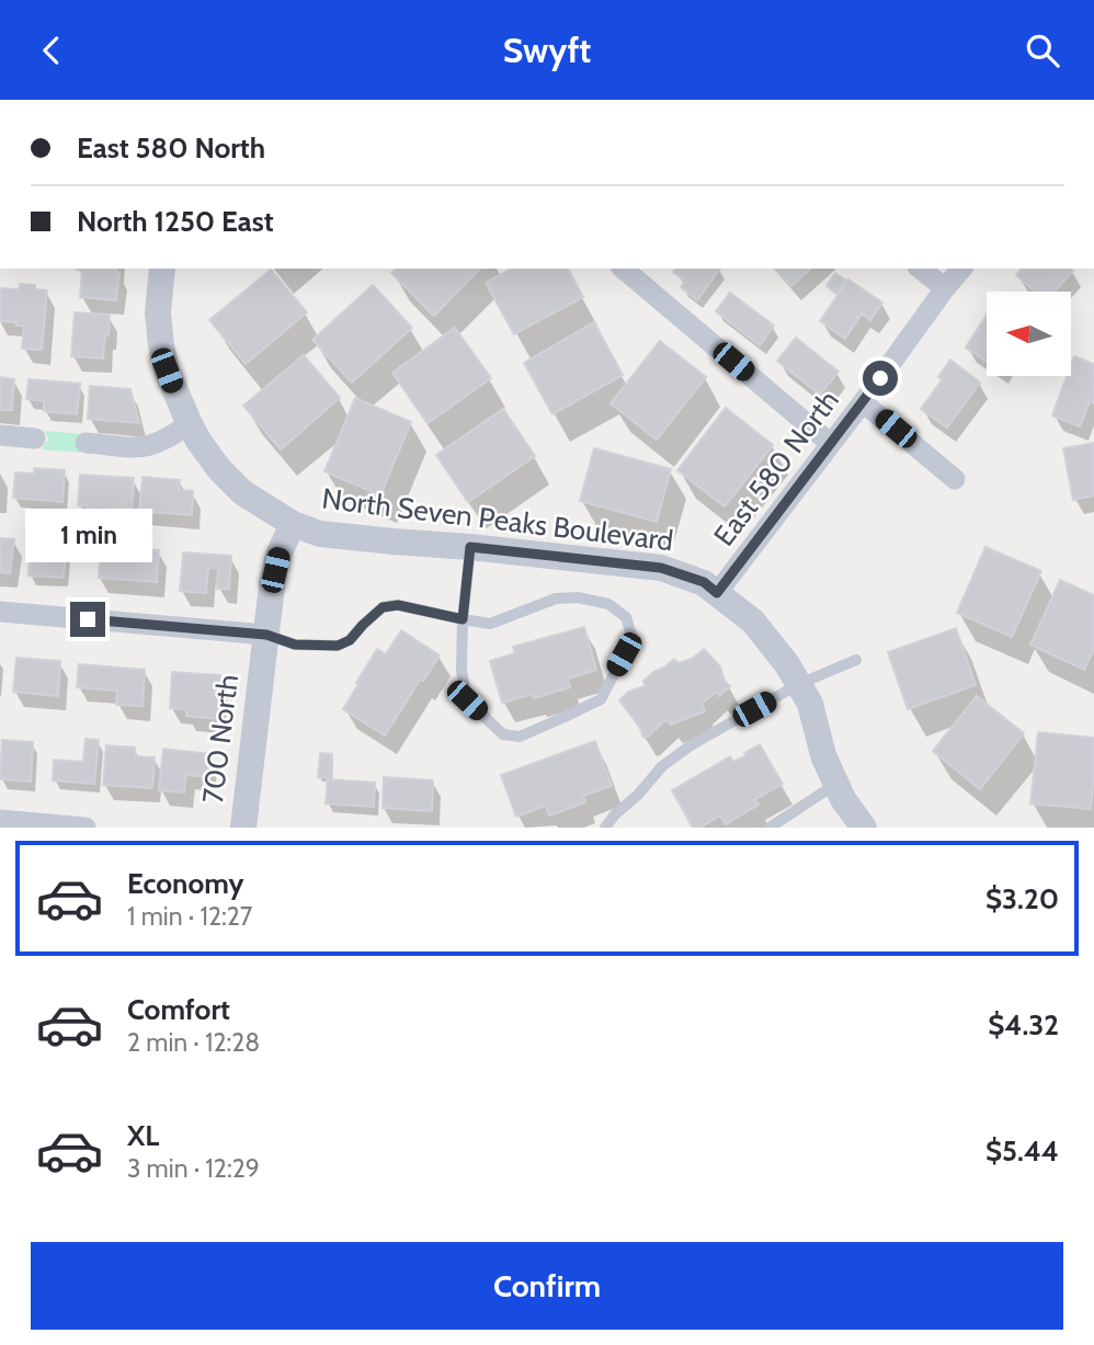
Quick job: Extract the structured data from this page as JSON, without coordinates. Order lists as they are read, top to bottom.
{
  "streets": {
    "street": ["East 580 North", "North Seven Peaks Boulevard", "700 North"]
  },
  "crossings": [
    ["East 580 North", "North Seven Peaks Boulevard"],
    ["North Seven Peaks Boulevard", "700 North"]
  ],
  "north": "left",
  "page": {
    "header": "Swyft",
    "banner": ["East 580 North", "North 1250 East"],
    "bubble": "1 min",
    "list": [
      {
        "name": "Economy",
        "note": "1 min · 12:27",
        "value": "$3.20"
      },
      {
        "name": "Comfort",
        "note": "2 min · 12:28",
        "value": "$4.32"
      },
      {
        "name": "XL",
        "note": "3 min · 12:29",
        "value": "$5.44"
      }
    ],
    "buttons": "Confirm"
  }
}
